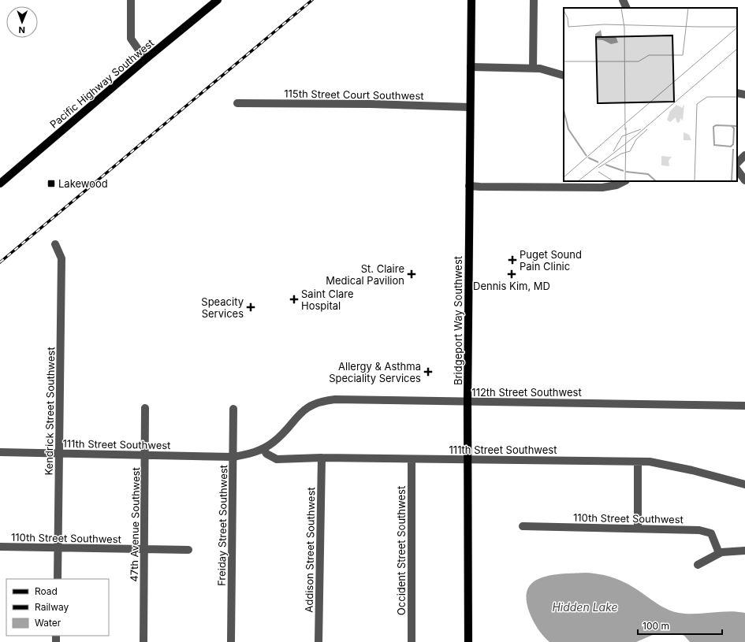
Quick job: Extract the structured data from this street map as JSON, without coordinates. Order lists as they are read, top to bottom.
{
  "streets": {
    "main road": ["Pacific Highway Southwest", "Bridgeport Way Southwest"],
    "street": [
      "115th Street Court Southwest",
      "112th Street Southwest",
      "Kendrick Street Southwest",
      "111th Street Southwest",
      "110th Street Southwest",
      "47th Avenue Southwest",
      "Freiday Street Southwest",
      "Addison Street Southwest",
      "Occident Street Southwest"
    ]
  },
  "crossings": [
    ["115th Street Court Southwest", "Bridgeport Way Southwest"],
    ["Bridgeport Way Southwest", "112th Street Southwest"],
    ["Bridgeport Way Southwest", "111th Street Southwest"],
    ["112th Street Southwest", "111th Street Southwest"],
    ["112th Street Southwest", "Freiday Street Southwest"],
    ["Kendrick Street Southwest", "111th Street Southwest"],
    ["Kendrick Street Southwest", "110th Street Southwest"],
    ["111th Street Southwest", "47th Avenue Southwest"],
    ["111th Street Southwest", "Freiday Street Southwest"],
    ["111th Street Southwest", "Addison Street Southwest"],
    ["111th Street Southwest", "Occident Street Southwest"],
    ["110th Street Southwest", "47th Avenue Southwest"]
  ],
  "water": ["Hidden Lake"],
  "places": {
    "transit": ["Lakewood"],
    "health": [
      "Puget Sound Pain Clinic",
      "St. Claire Medical Pavilion",
      "Dennis Kim, MD",
      "Saint Clare Hospital",
      "Speacity Services",
      "Allergy & Asthma Speciality Services"
    ]
  },
  "legend": ["Road", "Railway", "Water"],
  "scale_bar": "100 m",
  "north": "bottom"
}
